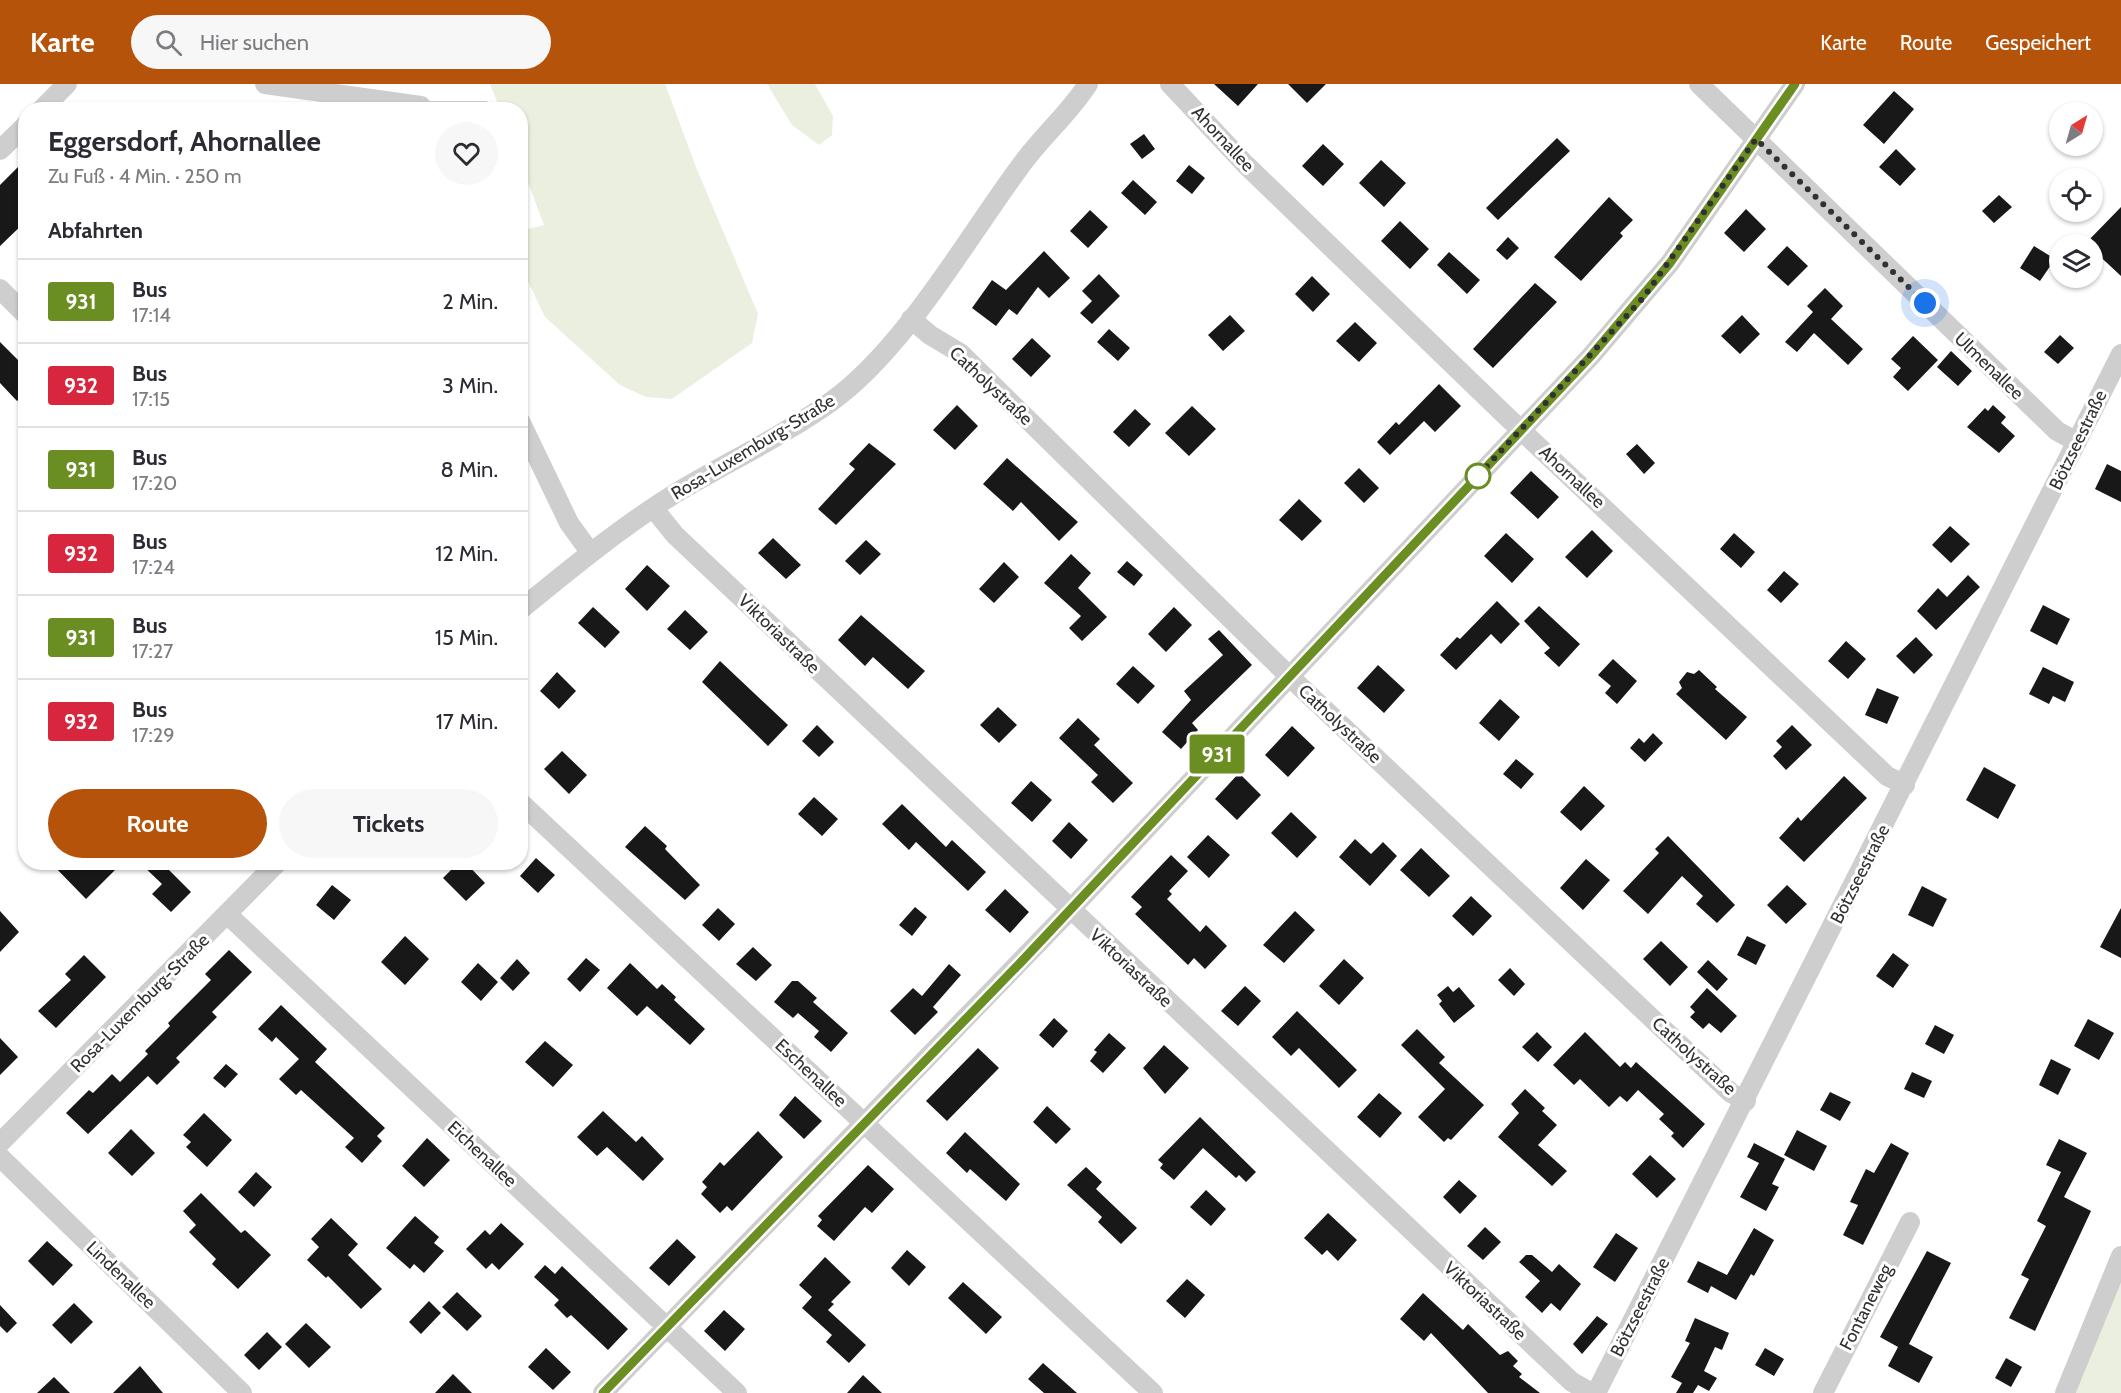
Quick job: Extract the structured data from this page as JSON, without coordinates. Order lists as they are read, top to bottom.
{
  "streets": {
    "street": [
      "Ahornallee",
      "Ulmenallee",
      "Catholystraße",
      "Bötzseestraße",
      "Rosa-Luxemburg-Straße",
      "Viktoriastraße",
      "Eschenallee",
      "Eichenallee",
      "Lindenallee",
      "Fontaneweg"
    ]
  },
  "crossings": [
    ["Ahornallee", "Bötzseestraße"],
    ["Ulmenallee", "Bötzseestraße"],
    ["Catholystraße", "Bötzseestraße"],
    ["Catholystraße", "Rosa-Luxemburg-Straße"],
    ["Rosa-Luxemburg-Straße", "Viktoriastraße"],
    ["Rosa-Luxemburg-Straße", "Eichenallee"]
  ],
  "lines": ["bus line 931"],
  "north": "top right",
  "page": {
    "header": "Karte",
    "search": "Hier suchen",
    "nav": ["Karte", "Route", "Gespeichert"],
    "on_map": "931",
    "heading": [
      ["Eggersdorf, Ahornallee", "Zu Fuß · 4 Min. · 250 m"],
      "Abfahrten"
    ],
    "list": [
      {
        "mark": "931",
        "name": "Bus",
        "note": "17:14",
        "value": "2 Min."
      },
      {
        "mark": "932",
        "name": "Bus",
        "note": "17:15",
        "value": "3 Min."
      },
      {
        "mark": "931",
        "name": "Bus",
        "note": "17:20",
        "value": "8 Min."
      },
      {
        "mark": "932",
        "name": "Bus",
        "note": "17:24",
        "value": "12 Min."
      },
      {
        "mark": "931",
        "name": "Bus",
        "note": "17:27",
        "value": "15 Min."
      },
      {
        "mark": "932",
        "name": "Bus",
        "note": "17:29",
        "value": "17 Min."
      }
    ],
    "buttons": ["Route", "Tickets"]
  }
}
